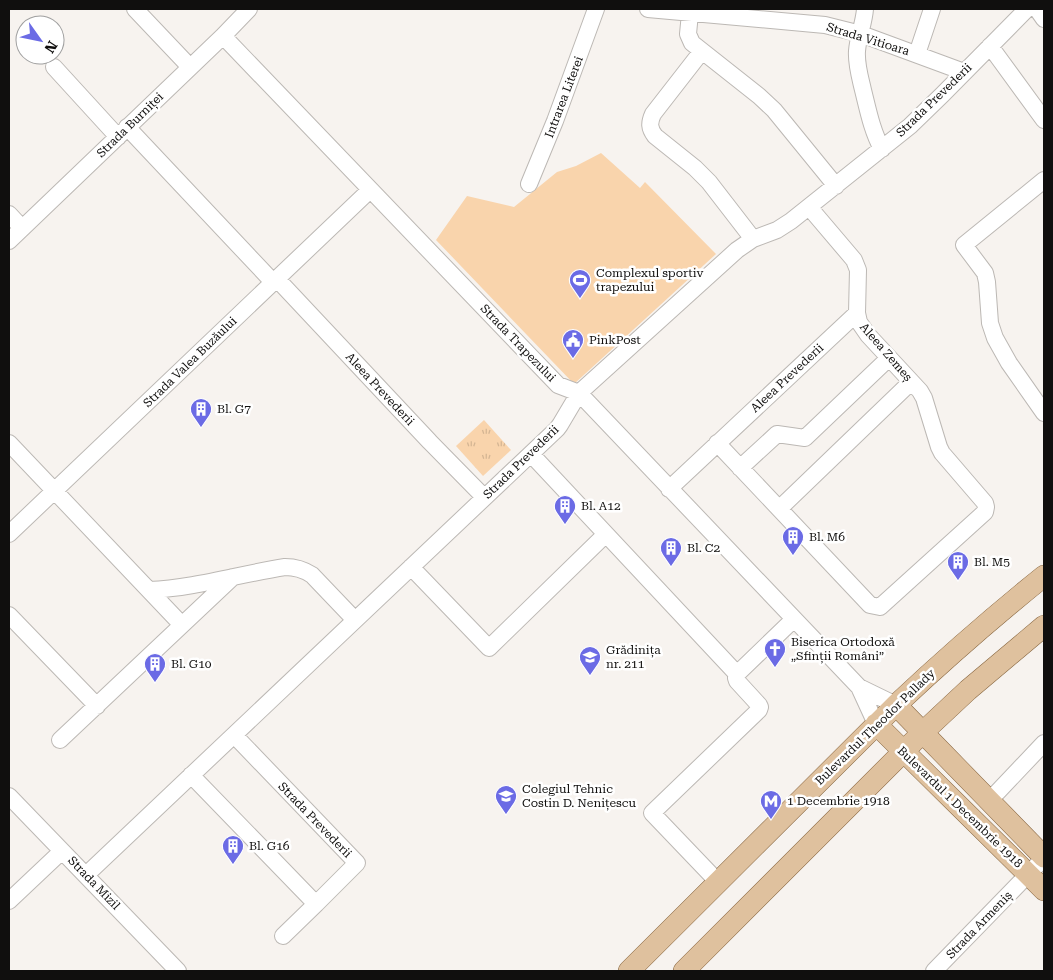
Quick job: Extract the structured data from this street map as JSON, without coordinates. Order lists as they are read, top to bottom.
{
  "streets": {
    "main road": ["Bulevardul Theodor Pallady", "Bulevardul 1 Decembrie 1918"],
    "street": [
      "Strada Vitioara",
      "Intrarea Literei",
      "Strada Prevederii",
      "Strada Burniței",
      "Strada Trapezului",
      "Aleea Zemeș",
      "Strada Valea Buzăului",
      "Aleea Prevederii",
      "Strada Mizil",
      "Strada Armeniș"
    ]
  },
  "crossings": [
    ["Strada Vitioara", "Strada Prevederii"],
    ["Strada Prevederii", "Strada Trapezului"],
    ["Strada Prevederii", "Aleea Zemeș"],
    ["Strada Prevederii", "Aleea Prevederii"],
    ["Strada Prevederii", "Strada Mizil"],
    ["Strada Burniței", "Strada Trapezului"],
    ["Strada Burniței", "Aleea Prevederii"],
    ["Strada Trapezului", "Strada Valea Buzăului"],
    ["Strada Trapezului", "Aleea Prevederii"],
    ["Strada Trapezului", "Bulevardul Theodor Pallady"],
    ["Strada Trapezului", "Bulevardul 1 Decembrie 1918"],
    ["Aleea Zemeș", "Aleea Prevederii"],
    ["Strada Valea Buzăului", "Aleea Prevederii"],
    ["Bulevardul Theodor Pallady", "Bulevardul 1 Decembrie 1918"],
    ["Bulevardul 1 Decembrie 1918", "Strada Armeniș"]
  ],
  "places": {
    "sports": ["Complexul sportiv trapezului"],
    "public building": ["PinkPost"],
    "building": [
      "Bl. G7",
      "Bl. A12",
      "Bl. M6",
      "Bl. C2",
      "Bl. M5",
      "Bl. G10",
      "Bl. G16"
    ],
    "church": ["Biserica Ortodoxă „Sfinții Români”"],
    "school or university": ["Grădinița nr. 211", "Colegiul Tehnic Costin D. Nenițescu"],
    "metro station": ["1 Decembrie 1918"]
  },
  "north": "bottom right"
}
